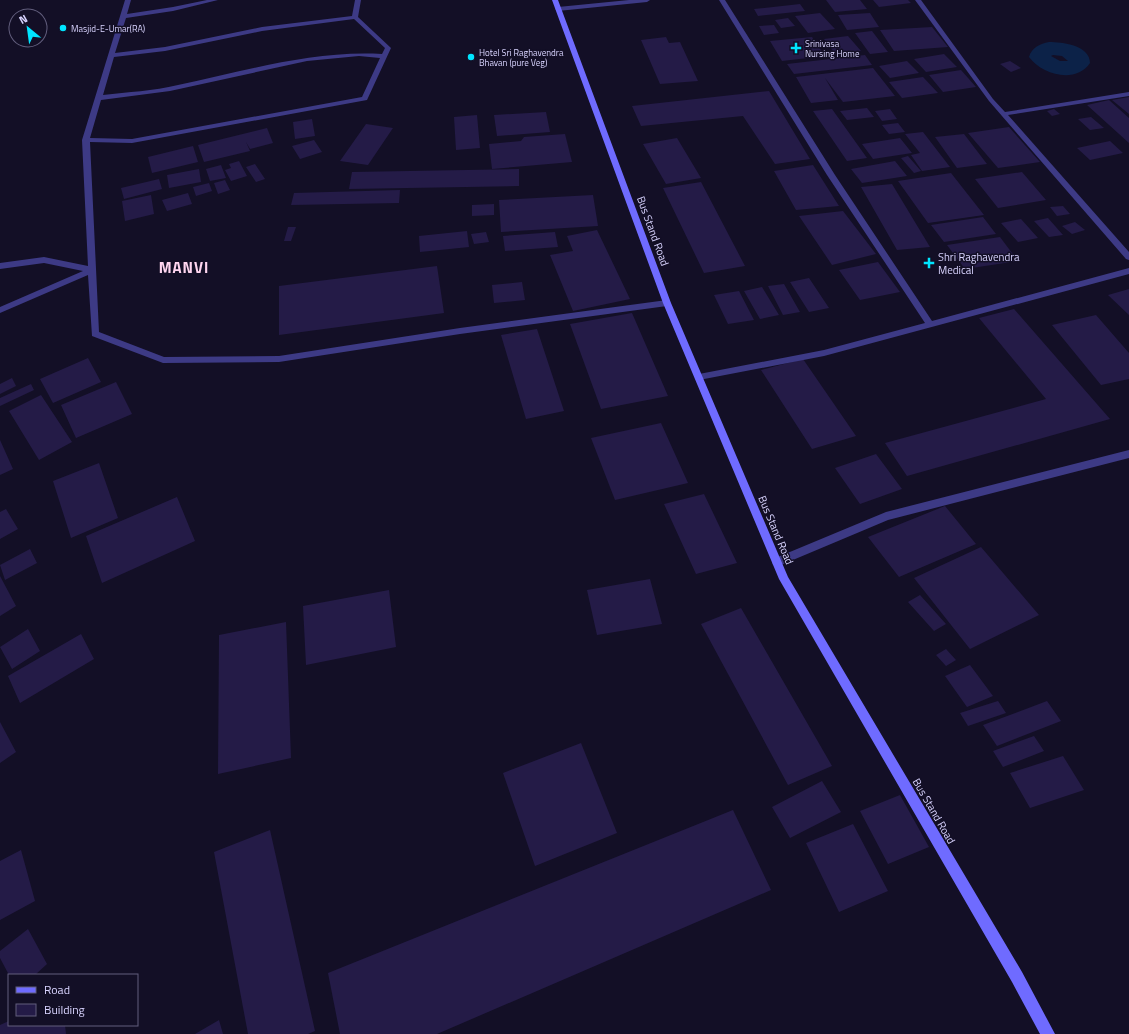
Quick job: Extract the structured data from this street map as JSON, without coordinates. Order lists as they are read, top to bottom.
{
  "streets": {
    "main road": ["Bus Stand Road"]
  },
  "districts": ["MANVI"],
  "places": {
    "other": ["Masjid-E-Umar(RA)", "Hotel Sri Raghavendra Bhavan (pure Veg)"],
    "health": ["Srinivasa Nursing Home", "Shri Raghavendra Medical"]
  },
  "legend": ["Road", "Building"],
  "north": "top left"
}
